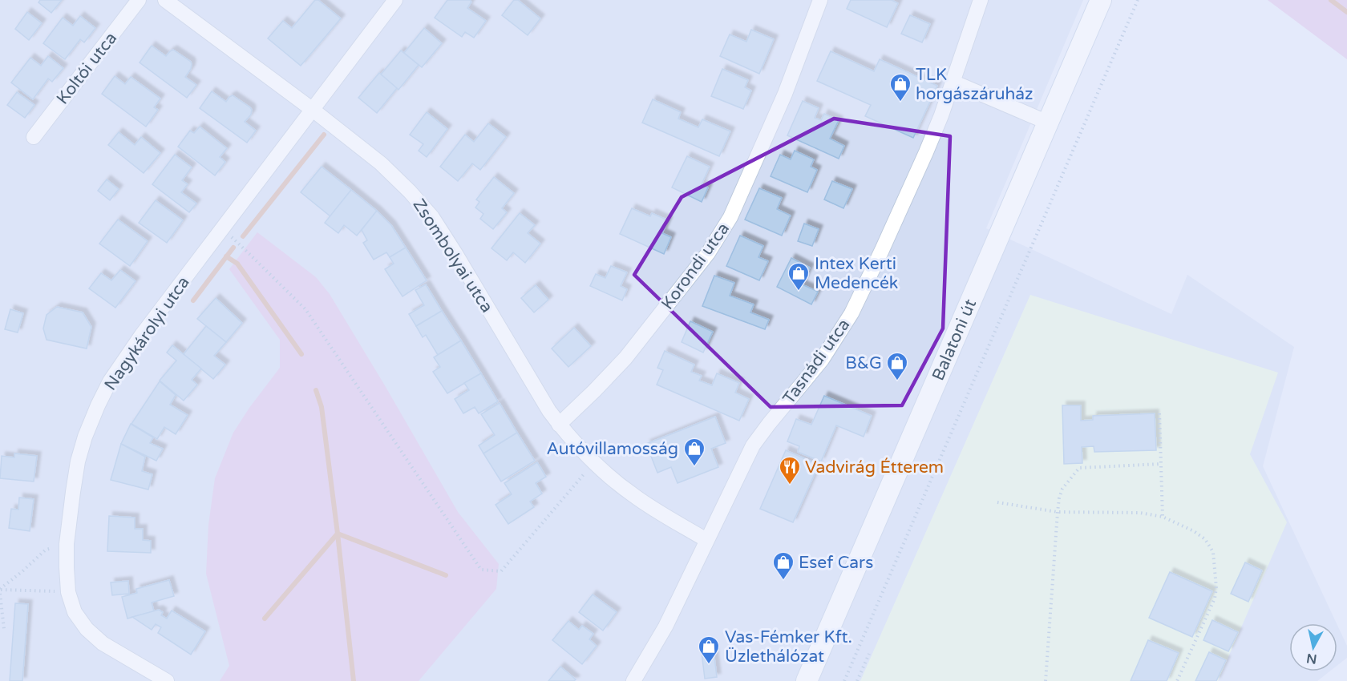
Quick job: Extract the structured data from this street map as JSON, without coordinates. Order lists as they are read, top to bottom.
{
  "streets": {
    "main road": ["Balatoni út"],
    "street": [
      "Koltói utca",
      "Zsombolyai utca",
      "Korondi utca",
      "Nagykárolyi utca",
      "Tasnádi utca"
    ]
  },
  "crossings": [
    ["Zsombolyai utca", "Korondi utca"],
    ["Zsombolyai utca", "Nagykárolyi utca"],
    ["Zsombolyai utca", "Tasnádi utca"]
  ],
  "places": {
    "shop": [
      "TLK horgászáruház",
      "Intex Kerti Medencék",
      "B&G",
      "Autóvillamosság",
      "Esef Cars",
      "Vas-Fémker Kft. Üzlethálózat"
    ],
    "restaurant": ["Vadvirág Étterem"]
  },
  "north": "bottom"
}
